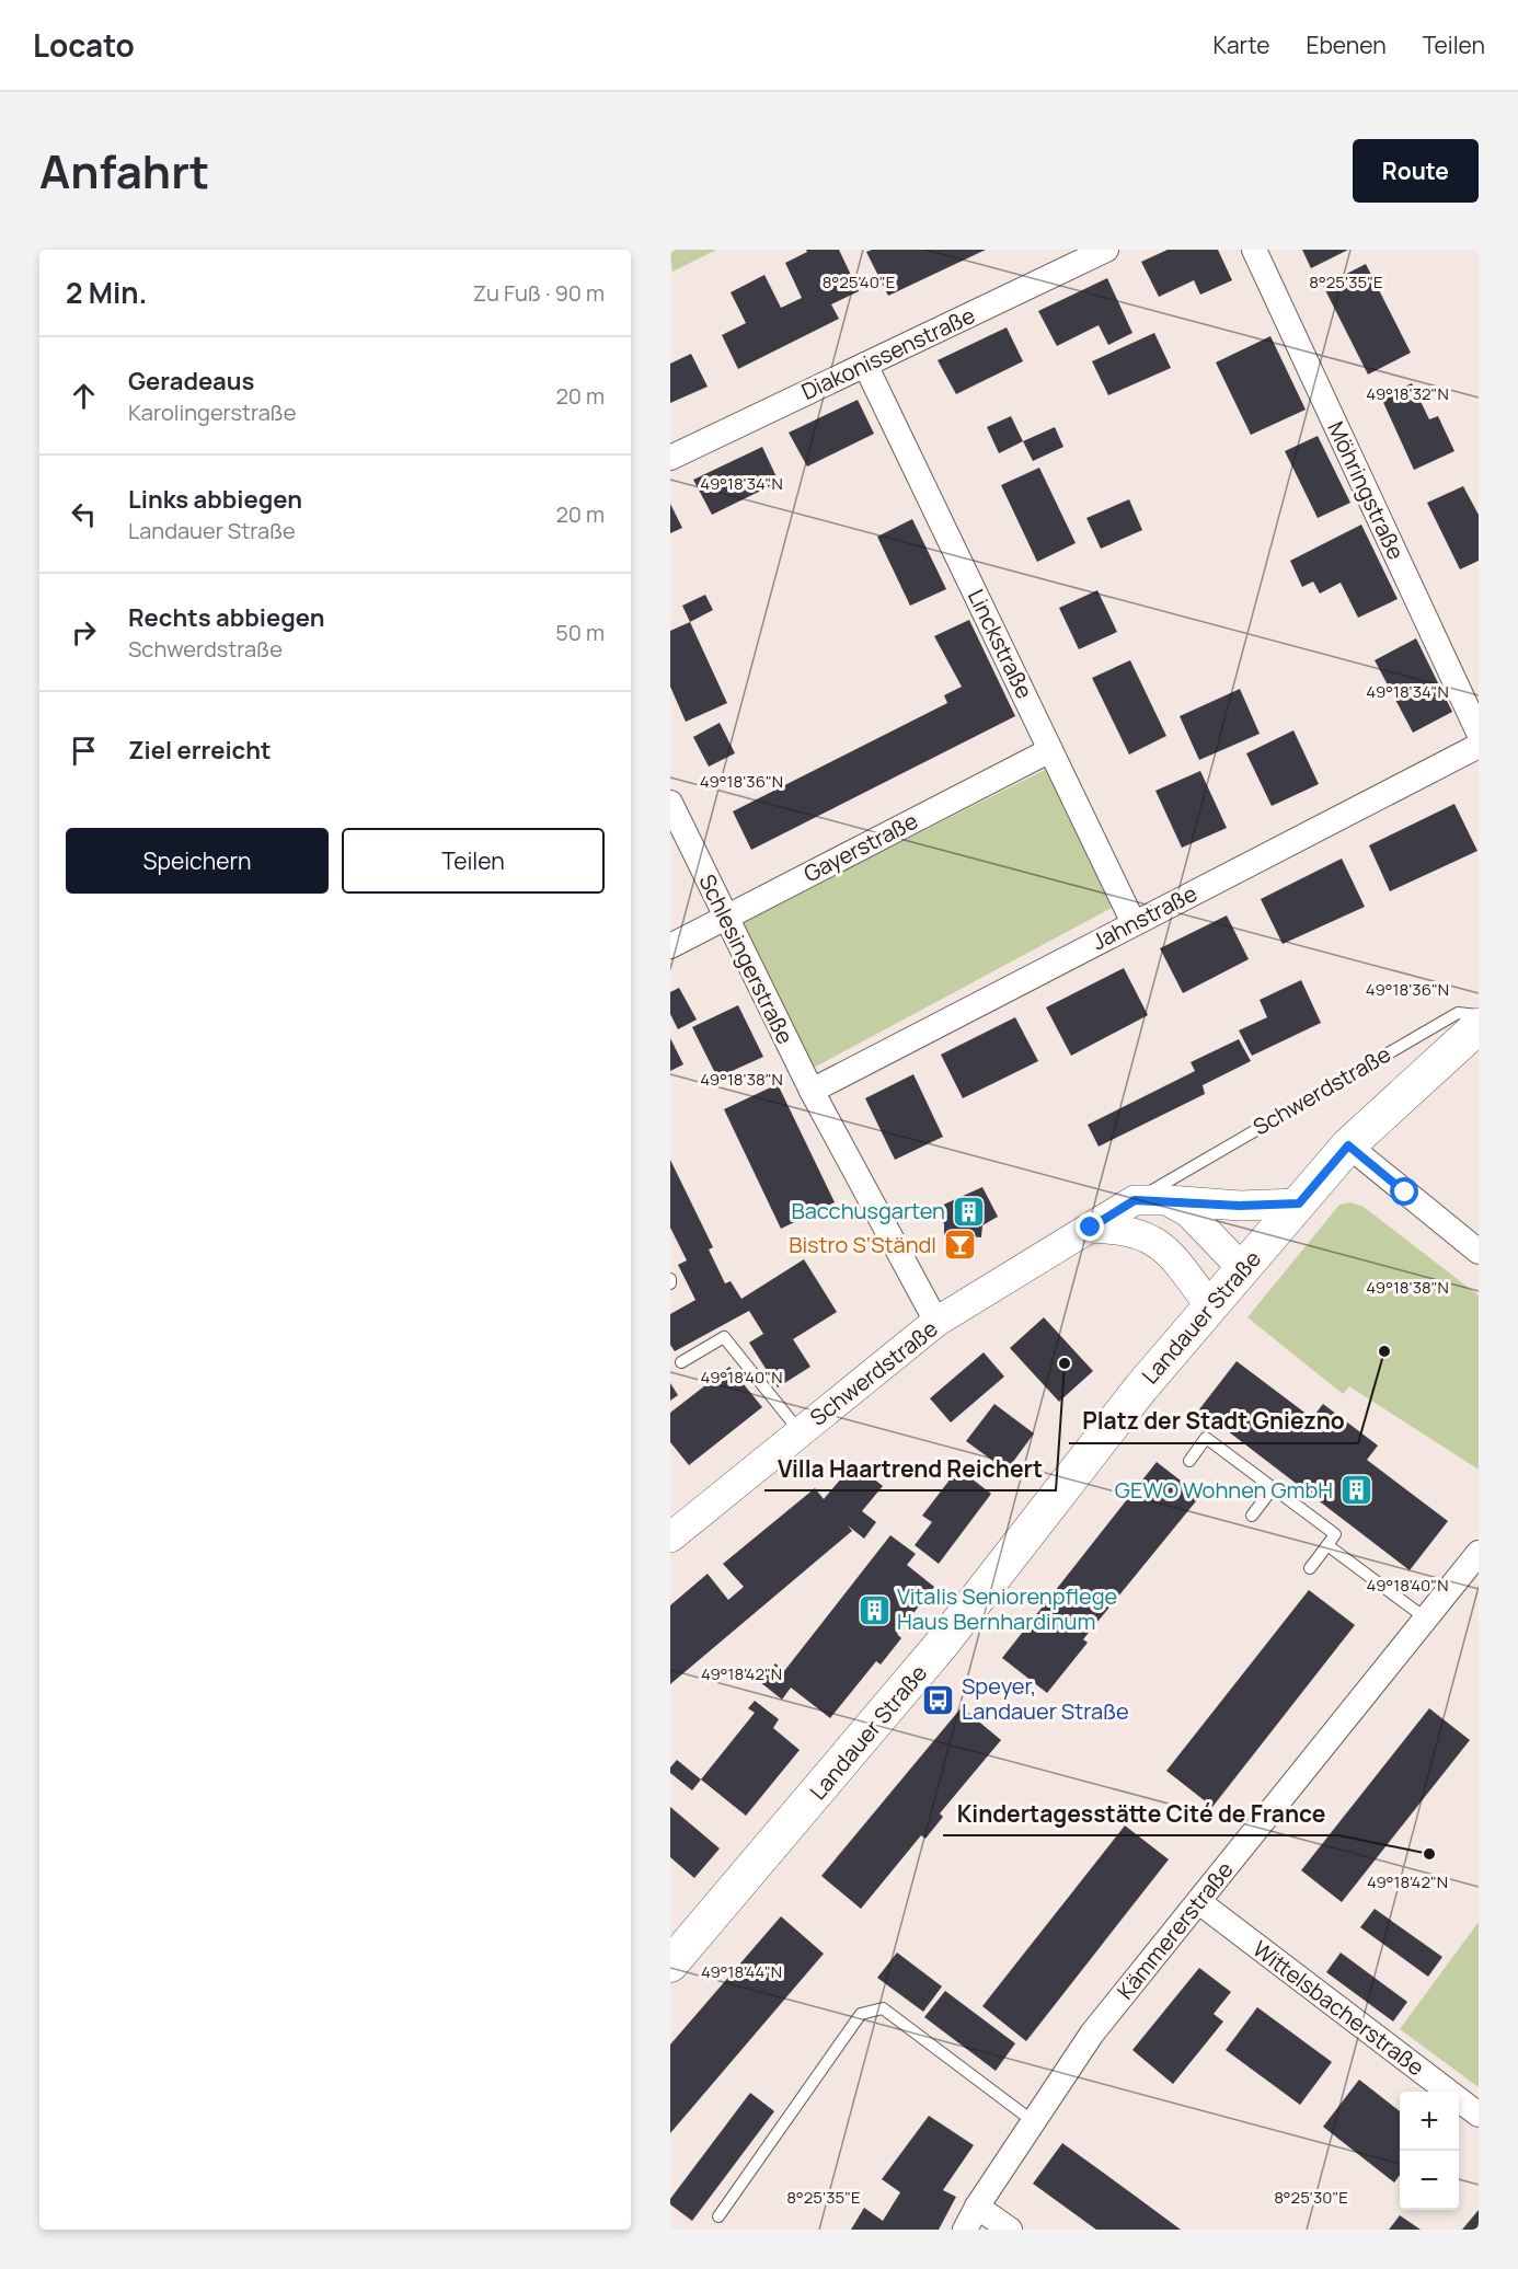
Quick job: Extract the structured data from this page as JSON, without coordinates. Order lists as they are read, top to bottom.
{
  "streets": {
    "main road": ["Landauer Straße"],
    "street": [
      "Diakonissenstraße",
      "Möhringstraße",
      "Linckstraße",
      "Gayerstraße",
      "Jahnstraße",
      "Schlesingerstraße",
      "Schwerdstraße",
      "Kämmererstraße",
      "Wittelsbacherstraße"
    ]
  },
  "crossings": [
    ["Diakonissenstraße", "Linckstraße"],
    ["Linckstraße", "Gayerstraße"],
    ["Linckstraße", "Jahnstraße"],
    ["Gayerstraße", "Schlesingerstraße"],
    ["Jahnstraße", "Schlesingerstraße"],
    ["Schlesingerstraße", "Schwerdstraße"],
    ["Kämmererstraße", "Wittelsbacherstraße"]
  ],
  "places": {
    "building": ["Bacchusgarten", "GEWO Wohnen GmbH", "Vitalis Seniorenpflege Haus Bernhardinum"],
    "bar": ["Bistro S‘Ständl"],
    "other": ["Platz der Stadt Gniezno", "Villa Haartrend Reichert", "Kindertagesstätte Cité de France"],
    "bus stop": ["Speyer, Landauer Straße"]
  },
  "page": {
    "header": "Locato",
    "nav": ["Karte", "Ebenen", "Teilen"],
    "title": "Anfahrt",
    "buttons": [
      "Route",
      ["Speichern", "Teilen"]
    ],
    "heading": ["2 Min.", "Zu Fuß · 90 m"],
    "list": [
      ["Geradeaus", "Karolingerstraße", "20 m"],
      ["Links abbiegen", "Landauer Straße", "20 m"],
      ["Rechts abbiegen", "Schwerdstraße", "50 m"],
      "Ziel erreicht"
    ],
    "map_buttons": ["+", "−"]
  },
  "coordinates": [
    "8°25'40\"E",
    "8°25'35\"E",
    "49°18'32\"N",
    "49°18'34\"N",
    "49°18'36\"N",
    "49°18'38\"N",
    "49°18'40\"N",
    "49°18'42\"N",
    "49°18'44\"N",
    "8°25'30\"E"
  ]
}
